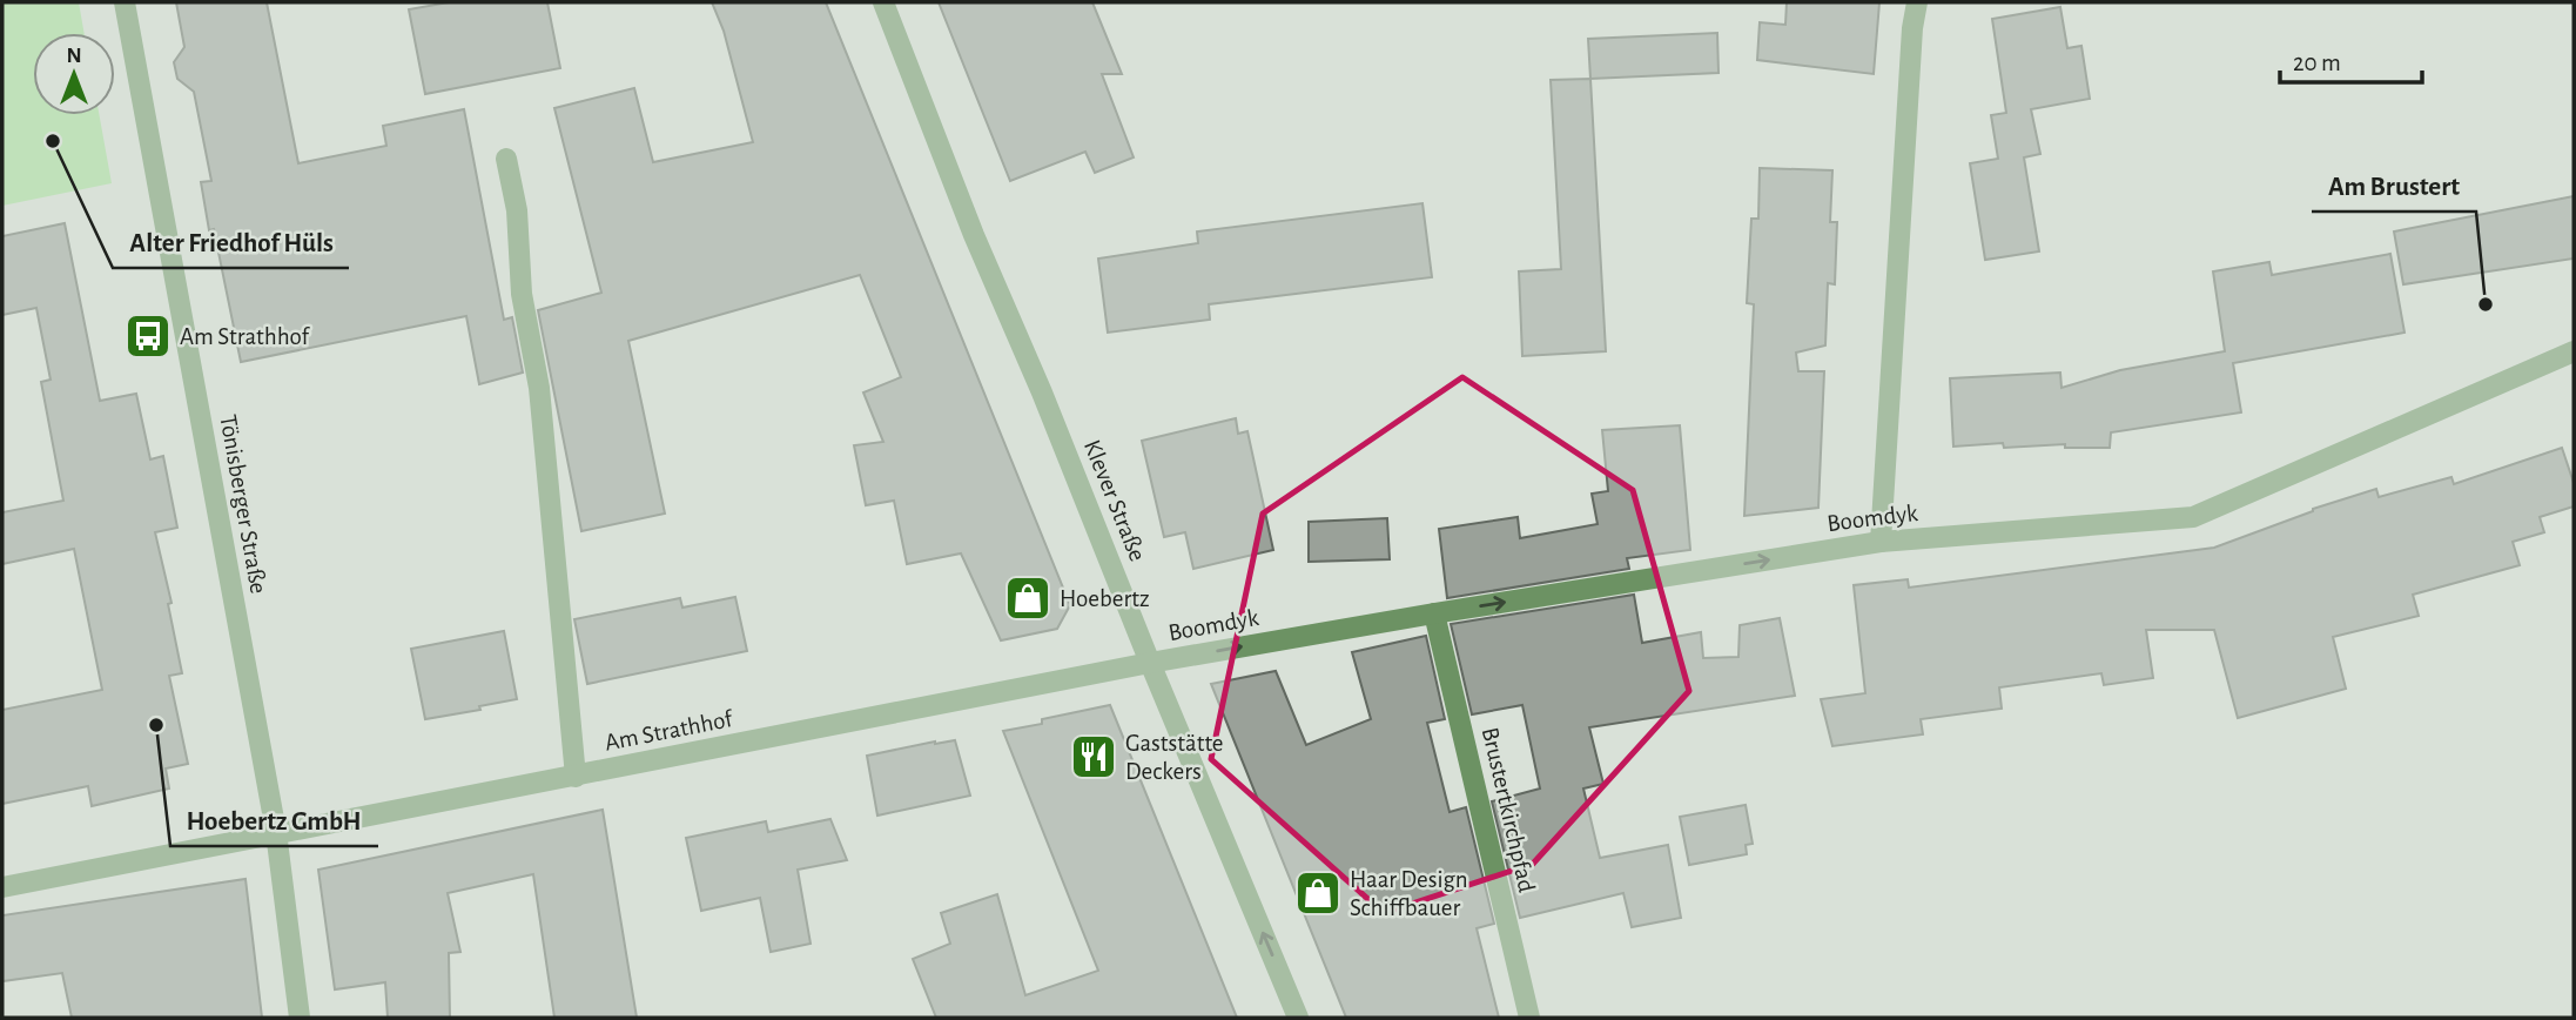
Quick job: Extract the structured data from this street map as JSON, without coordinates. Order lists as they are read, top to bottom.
{
  "streets": {
    "street": [
      "Klever Straße",
      "Tönisberger Straße",
      "Boomdyk",
      "Am Strathhof",
      "Brustertkirchpfad"
    ]
  },
  "crossings": [
    ["Klever Straße", "Boomdyk"],
    ["Klever Straße", "Am Strathhof"],
    ["Tönisberger Straße", "Am Strathhof"],
    ["Boomdyk", "Am Strathhof"],
    ["Boomdyk", "Brustertkirchpfad"]
  ],
  "one_way": ["Klever Straße", "Boomdyk"],
  "places": {
    "other": ["Alter Friedhof Hüls", "Am Brustert", "Hoebertz GmbH"],
    "bus stop": ["Am Strathhof"],
    "shop": ["Hoebertz", "Haar Design Schiffbauer"],
    "restaurant": ["Gaststätte Deckers"]
  },
  "scale_bar": "20 m",
  "north": "top"
}
